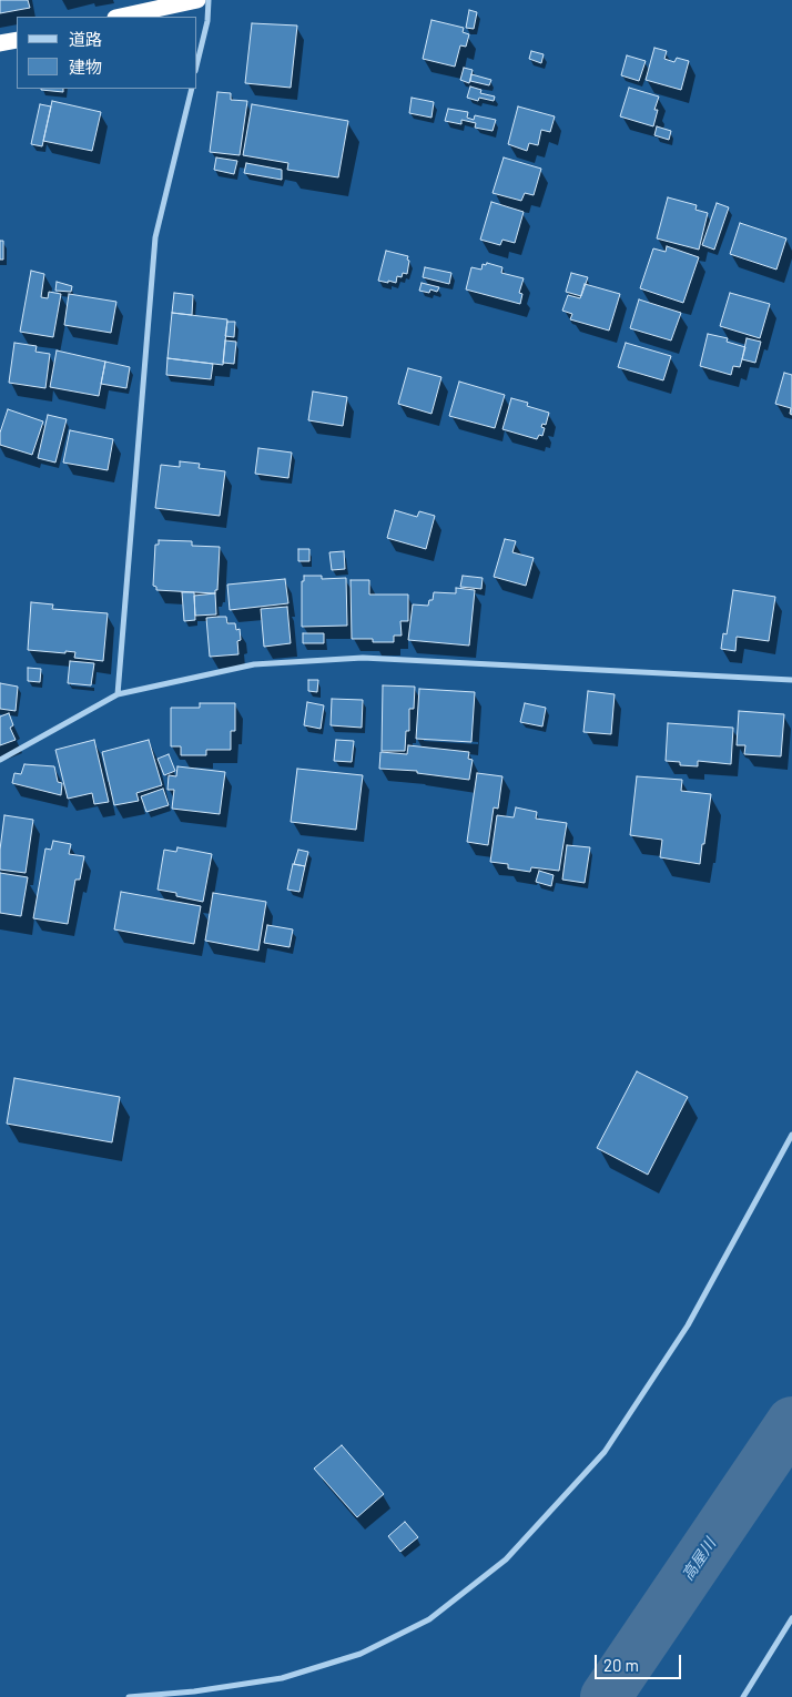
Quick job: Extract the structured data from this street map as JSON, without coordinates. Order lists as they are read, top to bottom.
{
  "water": ["高屋川"],
  "legend": ["道路", "建物"],
  "scale_bar": "20 m"
}
